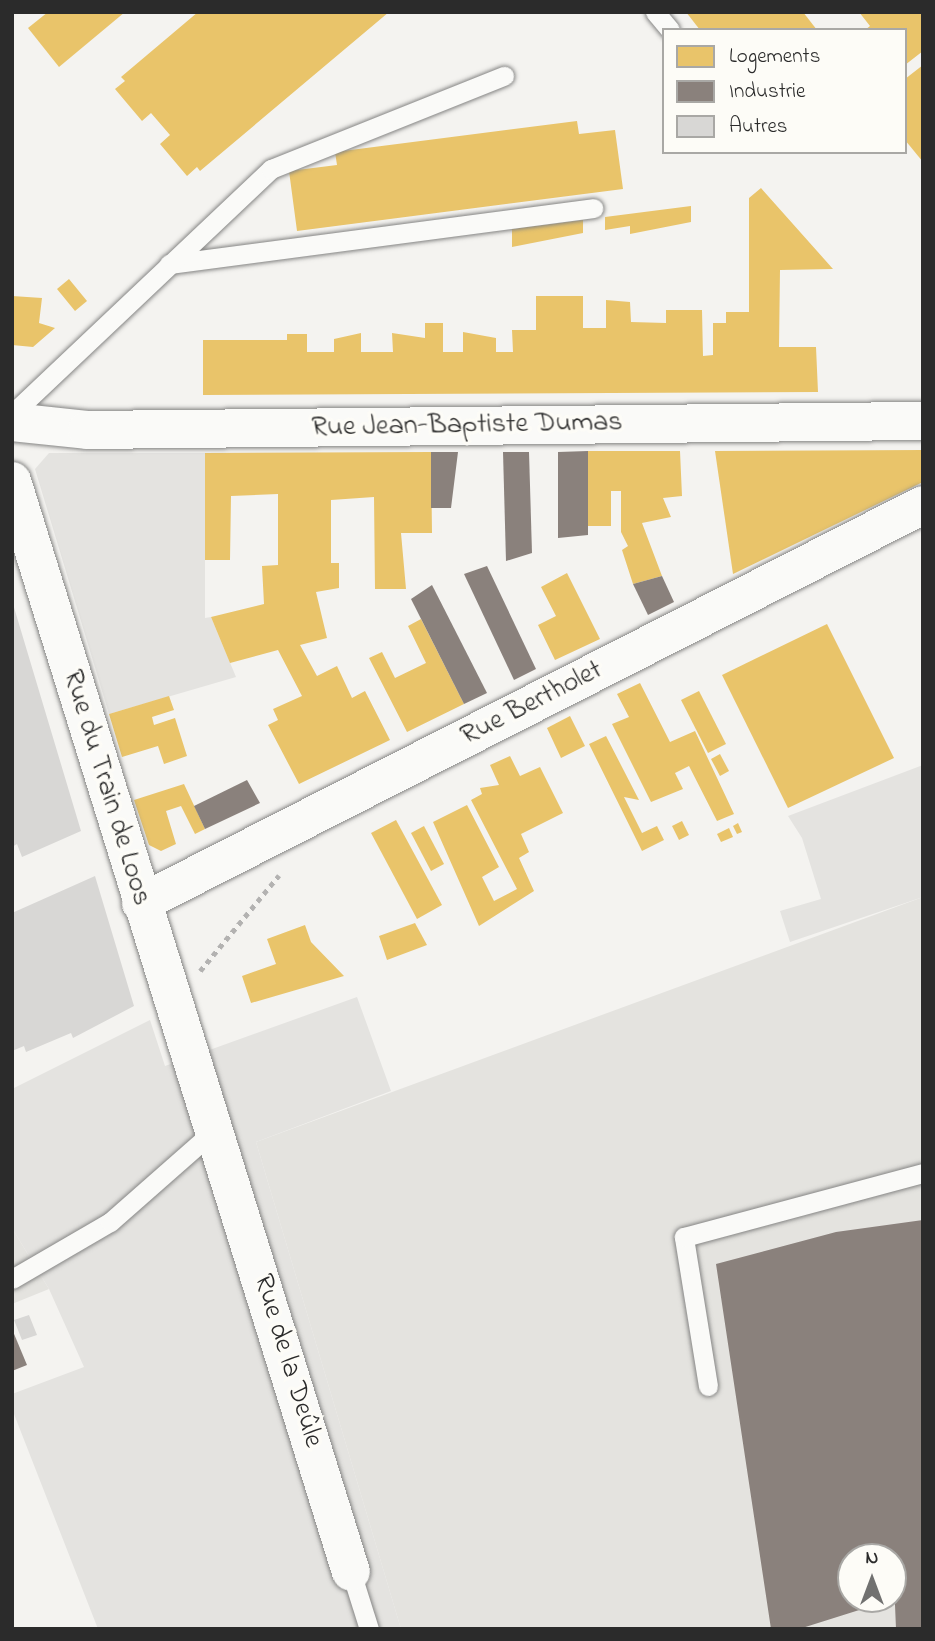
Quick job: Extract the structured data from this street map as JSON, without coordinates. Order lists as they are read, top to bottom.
{
  "streets": {
    "street": [
      "Rue Jean-Baptiste Dumas",
      "Rue Bertholet",
      "Rue du Train de Loos",
      "Rue de la Deûle"
    ]
  },
  "crossings": [
    ["Rue Bertholet", "Rue du Train de Loos"],
    ["Rue du Train de Loos", "Rue de la Deûle"]
  ],
  "legend": ["Logements", "Industrie", "Autres"],
  "north": "top"
}
